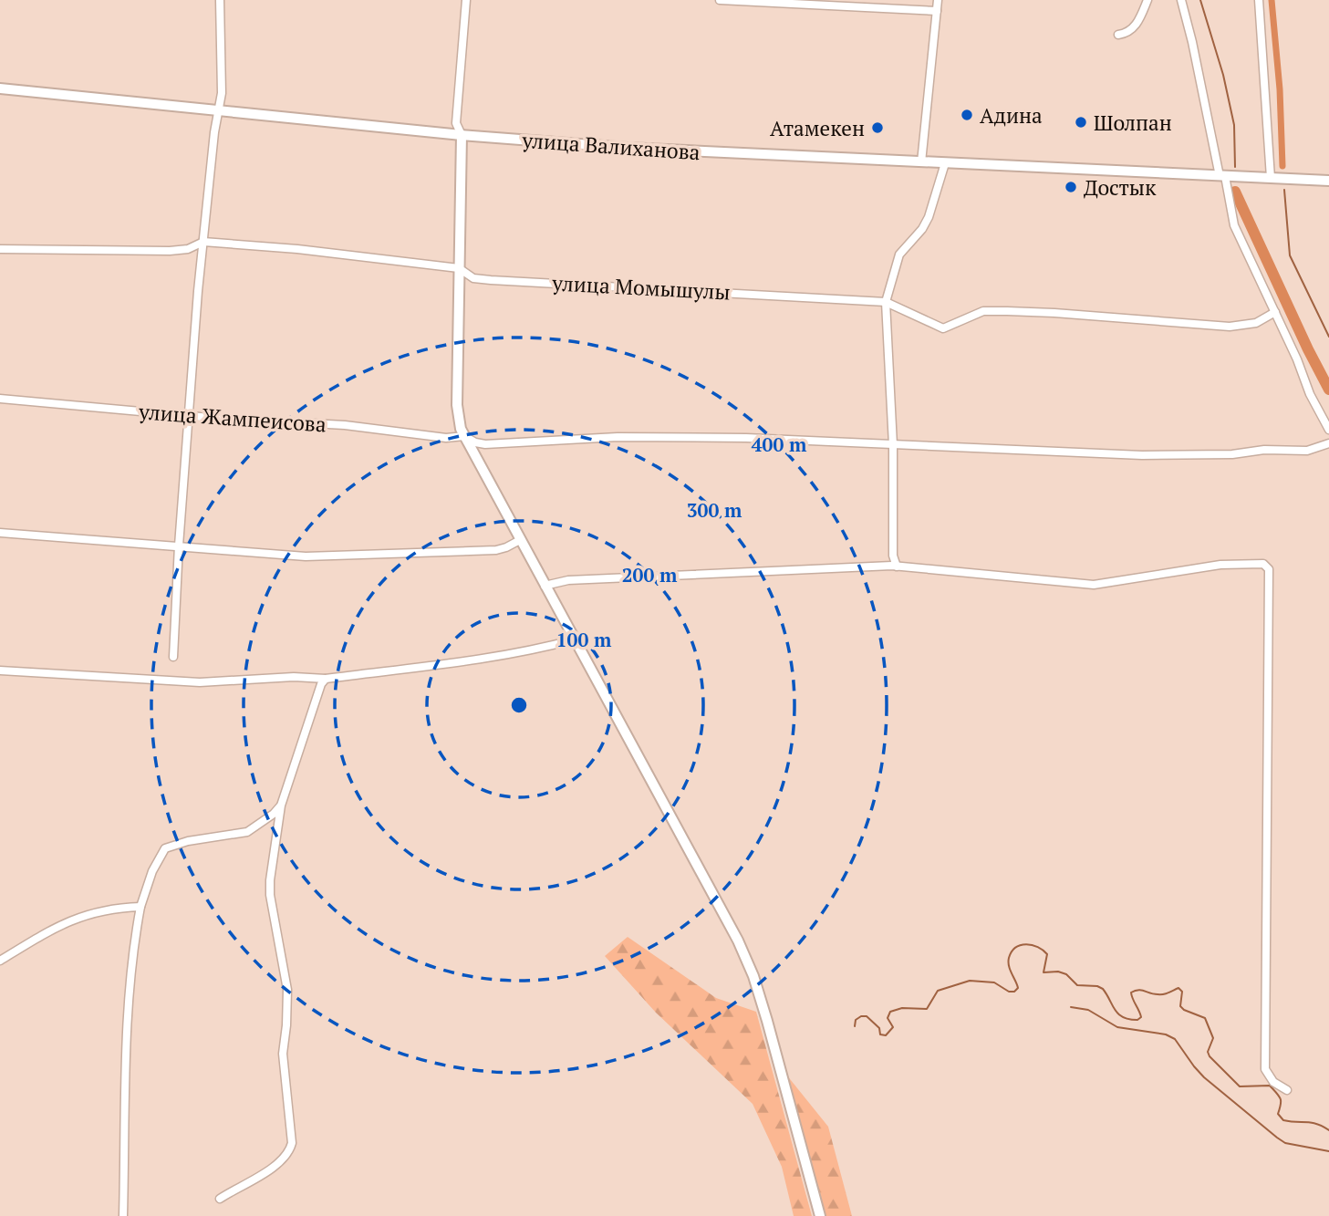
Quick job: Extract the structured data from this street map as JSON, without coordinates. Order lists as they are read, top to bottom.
{
  "streets": {
    "main road": ["улица Валиханова"],
    "street": ["улица Момышулы", "улица Жампеисова"]
  },
  "places": [
    "Адина",
    "Шолпан",
    "Атамекен",
    "Достык"
  ],
  "rings": [
    "400 m",
    "300 m",
    "200 m",
    "100 m"
  ]
}
